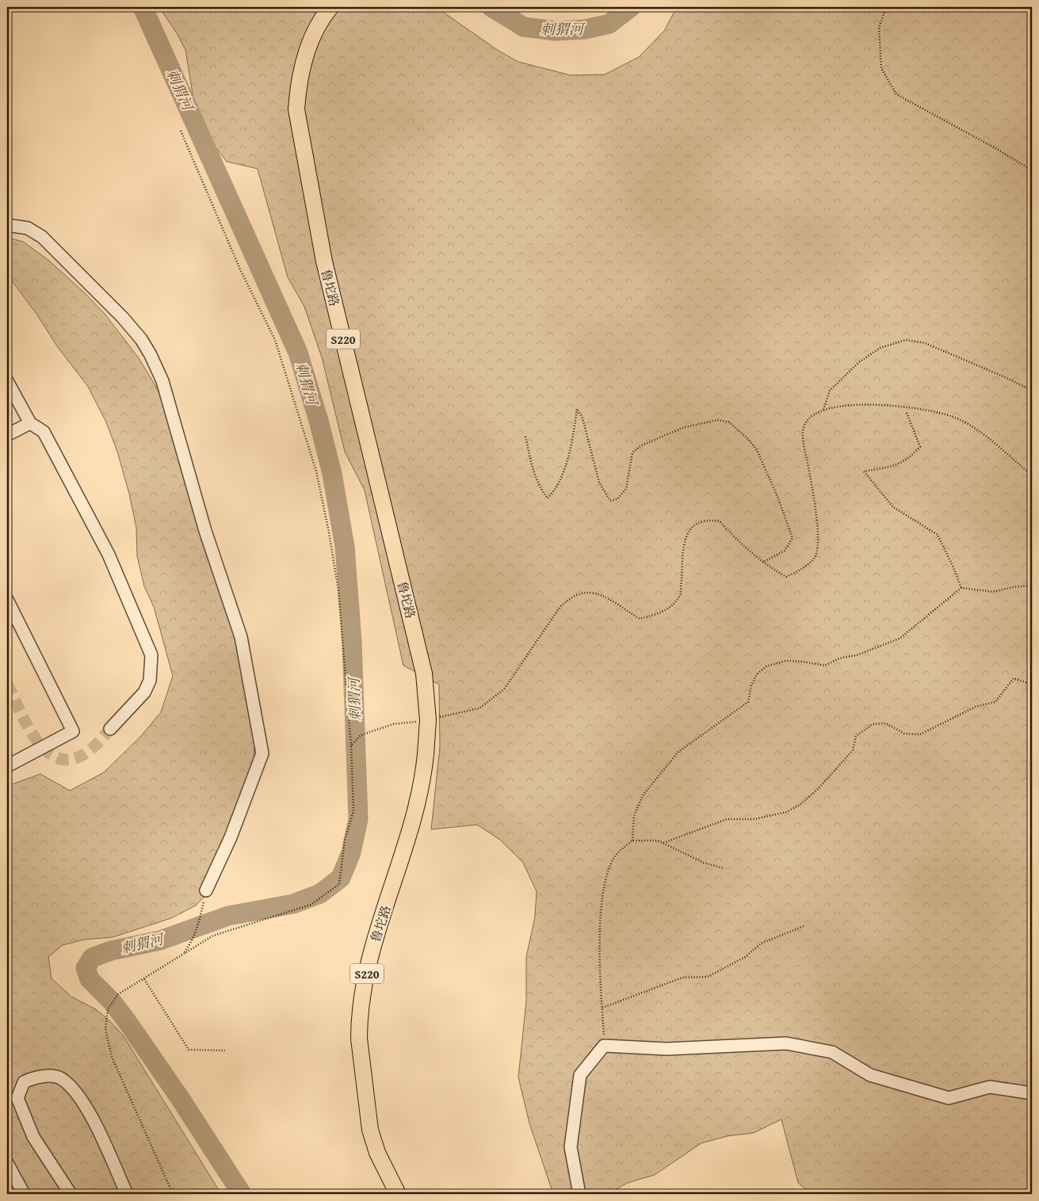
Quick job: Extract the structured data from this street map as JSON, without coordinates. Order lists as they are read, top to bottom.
{
  "streets": {
    "main road": ["鲁坨路", "S220"]
  },
  "water": ["刺猬河"]
}
